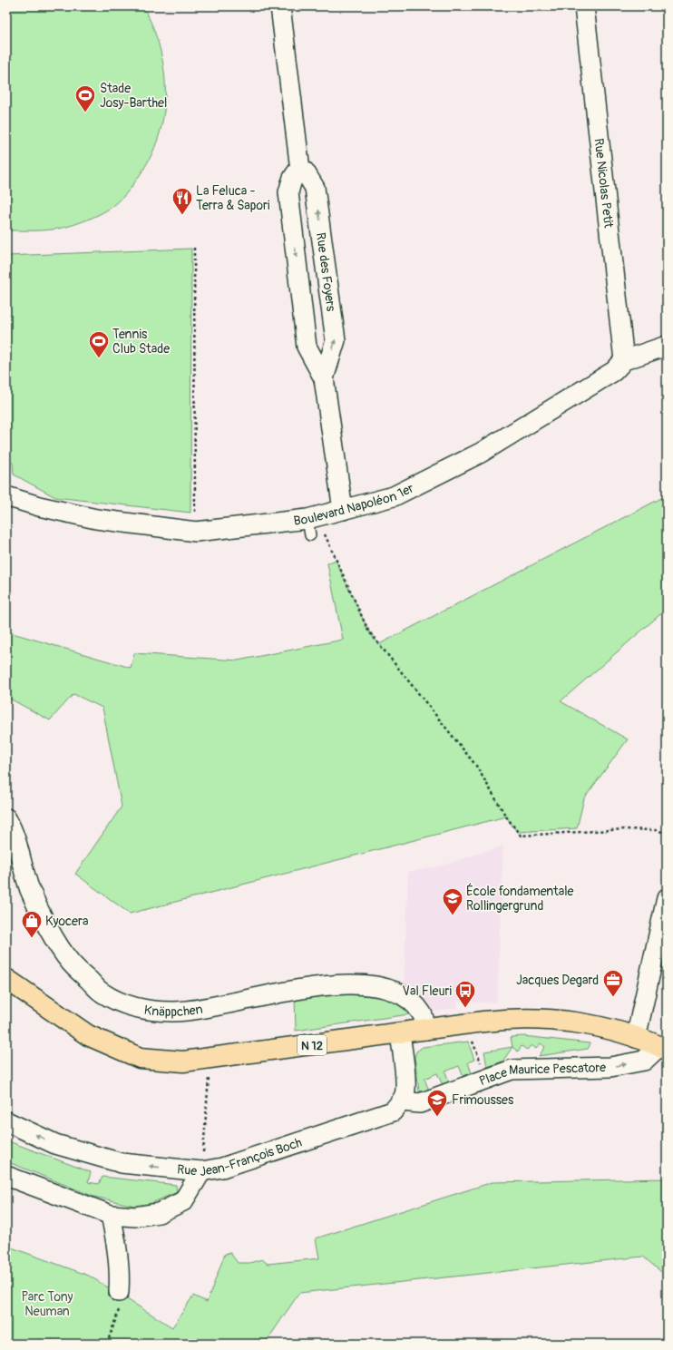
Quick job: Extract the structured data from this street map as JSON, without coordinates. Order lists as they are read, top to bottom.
{
  "streets": {
    "main road": ["N 12"],
    "street": [
      "Rue Nicolas Petit",
      "Rue des Foyers",
      "Boulevard Napoléon 1er",
      "Knäppchen",
      "Place Maurice Pescatore",
      "Rue Jean-François Boch"
    ]
  },
  "crossings": [
    ["Rue Nicolas Petit", "Boulevard Napoléon 1er"],
    ["Rue des Foyers", "Boulevard Napoléon 1er"],
    ["Knäppchen", "N 12"],
    ["N 12", "Place Maurice Pescatore"],
    ["Place Maurice Pescatore", "Rue Jean-François Boch"]
  ],
  "one_way": ["Place Maurice Pescatore"],
  "parks": ["Parc Tony Neuman"],
  "places": {
    "sports": ["Stade Josy-Barthel", "Tennis Club Stade"],
    "restaurant": ["La Feluca - Terra & Sapori"],
    "school or university": ["École fondamentale Rollingergrund", "Frimousses"],
    "shop": ["Kyocera"],
    "office": ["Jacques Degard"],
    "bus stop": ["Val Fleuri"]
  }
}
